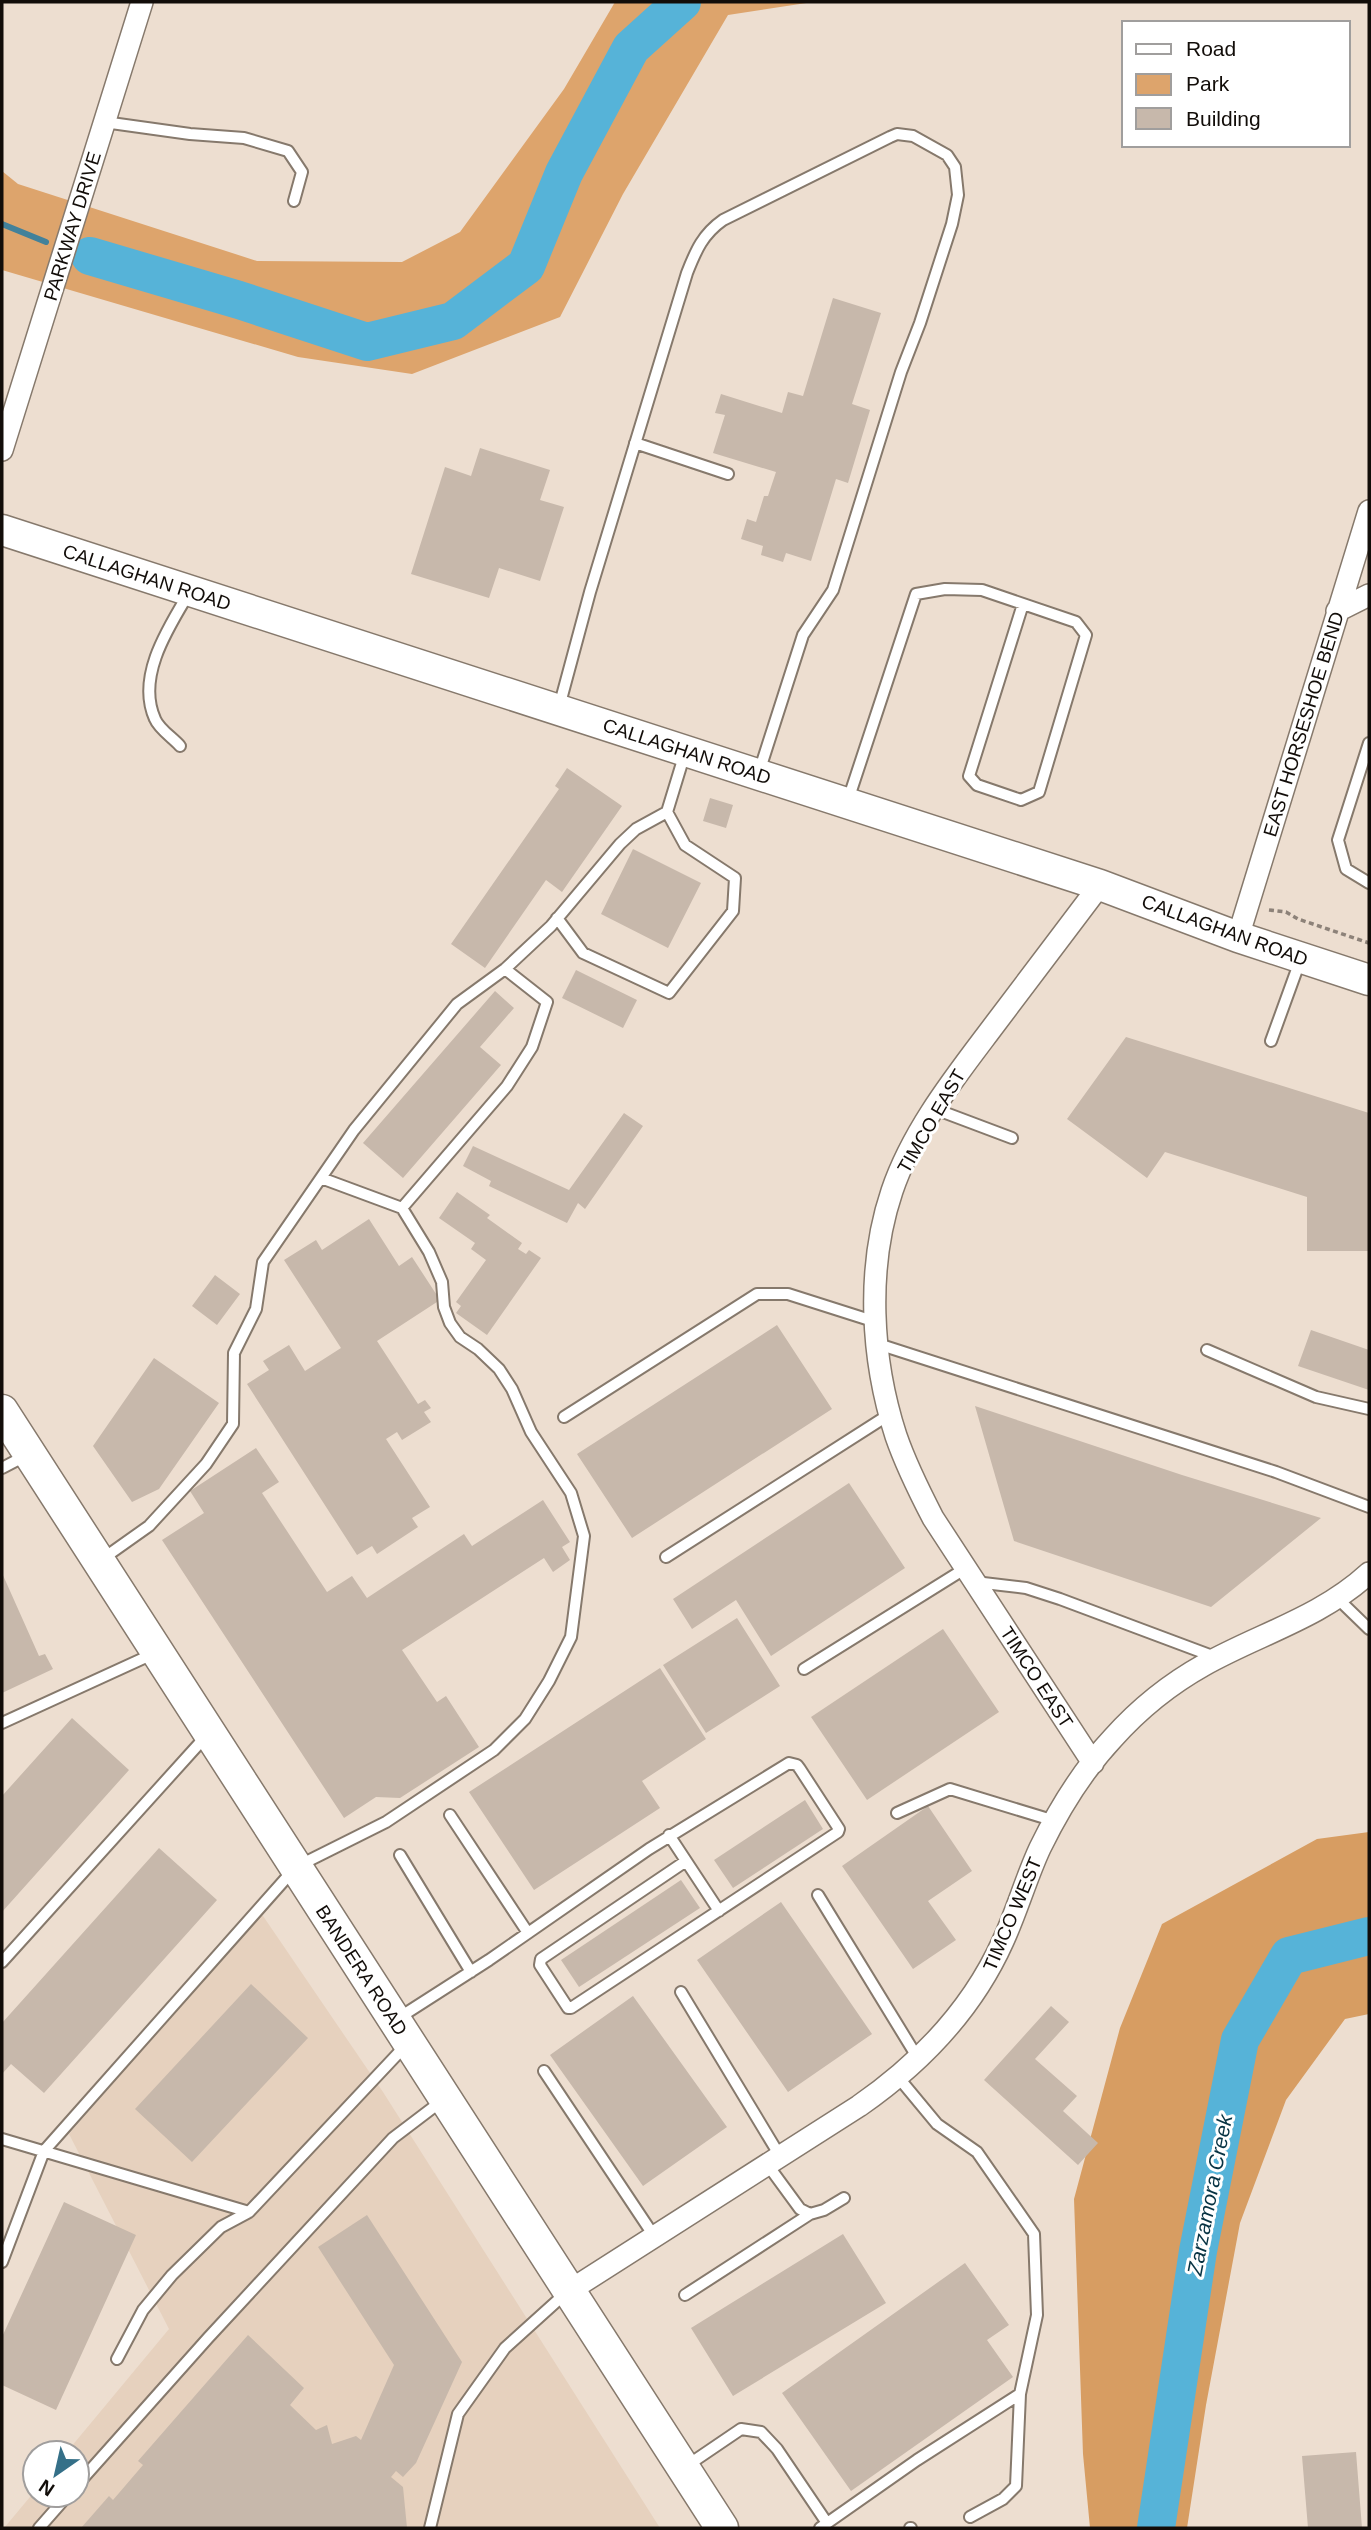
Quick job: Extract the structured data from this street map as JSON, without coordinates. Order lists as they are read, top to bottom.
{
  "streets": {
    "main road": ["CALLAGHAN ROAD", "BANDERA ROAD"],
    "street": [
      "PARKWAY DRIVE",
      "EAST HORSESHOE BEND",
      "TIMCO EAST",
      "TIMCO WEST"
    ]
  },
  "crossings": [
    ["CALLAGHAN ROAD", "EAST HORSESHOE BEND"],
    ["CALLAGHAN ROAD", "TIMCO EAST"],
    ["TIMCO EAST", "TIMCO WEST"],
    ["TIMCO WEST", "BANDERA ROAD"]
  ],
  "water": ["Zarzamora Creek"],
  "legend": ["Road", "Park", "Building"],
  "north": "bottom left"
}
